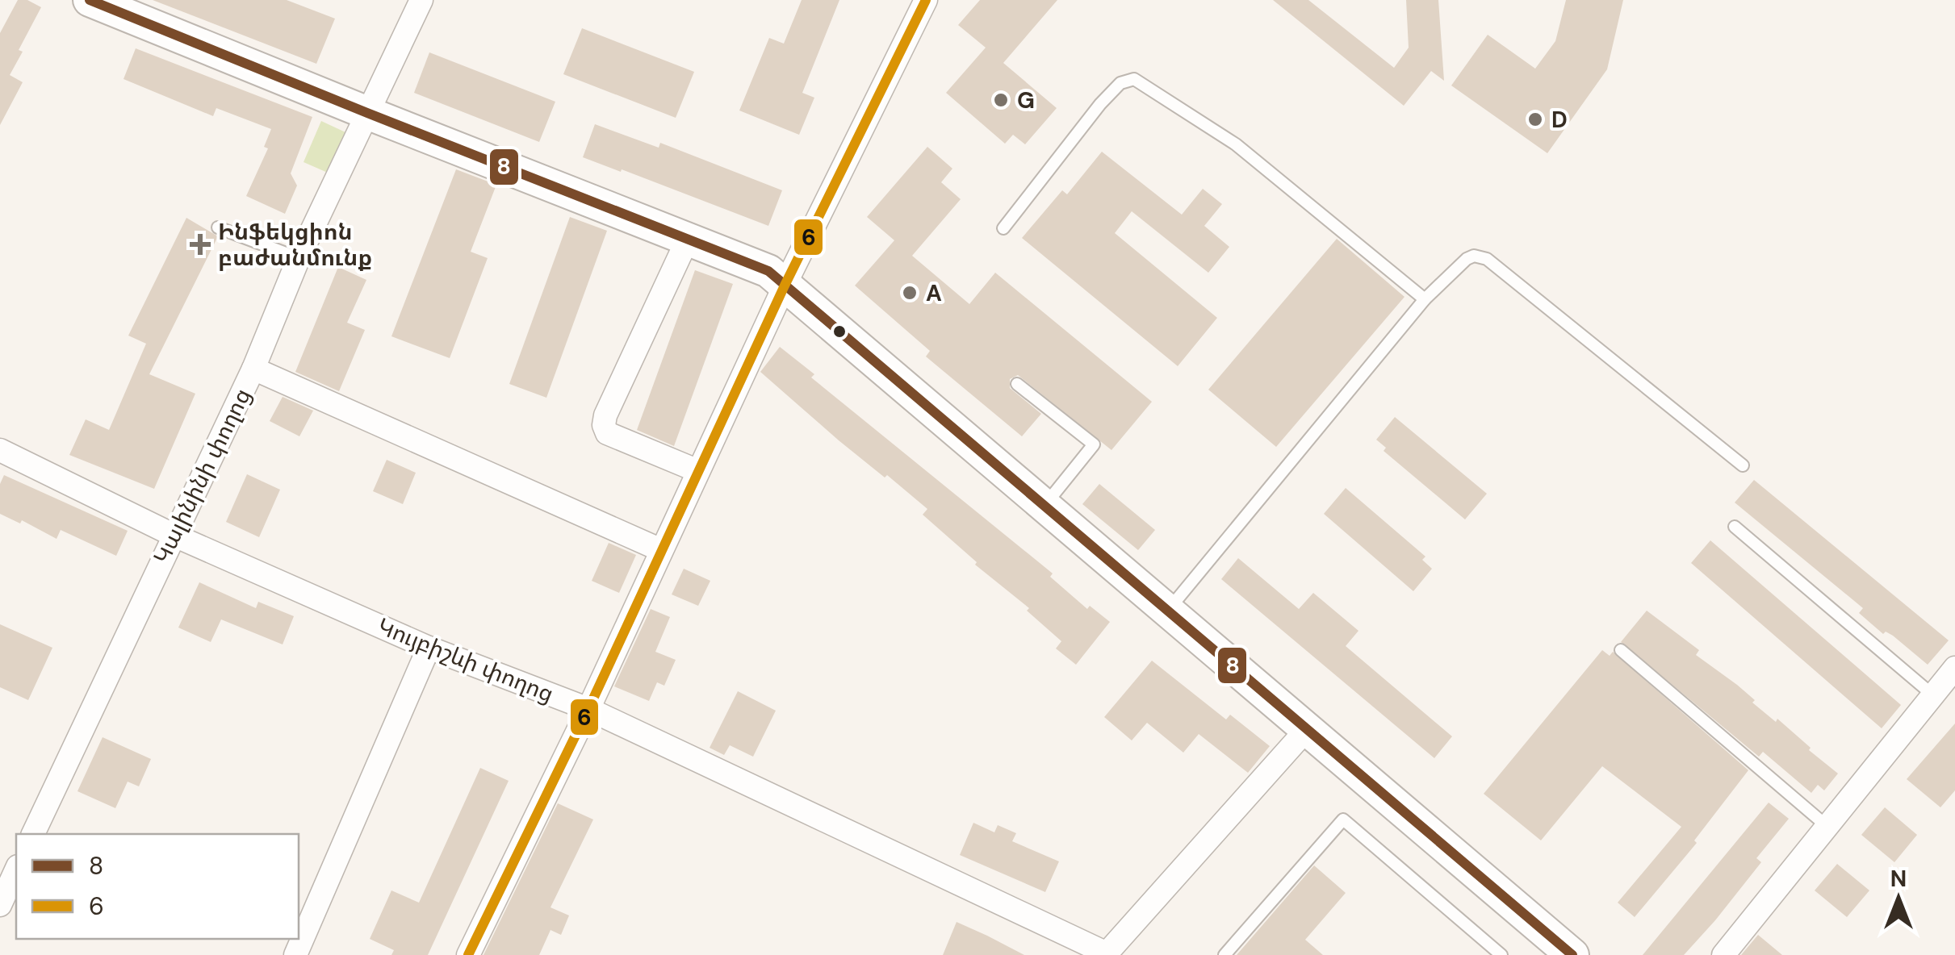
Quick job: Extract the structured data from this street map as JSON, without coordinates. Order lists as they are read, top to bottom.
{
  "streets": {
    "street": ["Կալինինի փողոց", "Կույբիշևի փողոց"]
  },
  "crossings": [
    ["Կալինինի փողոց", "Կույբիշևի փողոց"]
  ],
  "places": {
    "other": ["G", "D", "A"],
    "health": ["Ինֆեկցիոն բաժանմունք"]
  },
  "lines": ["transit line 8", "transit line 6"],
  "legend": ["8", "6"],
  "north": "top"
}
